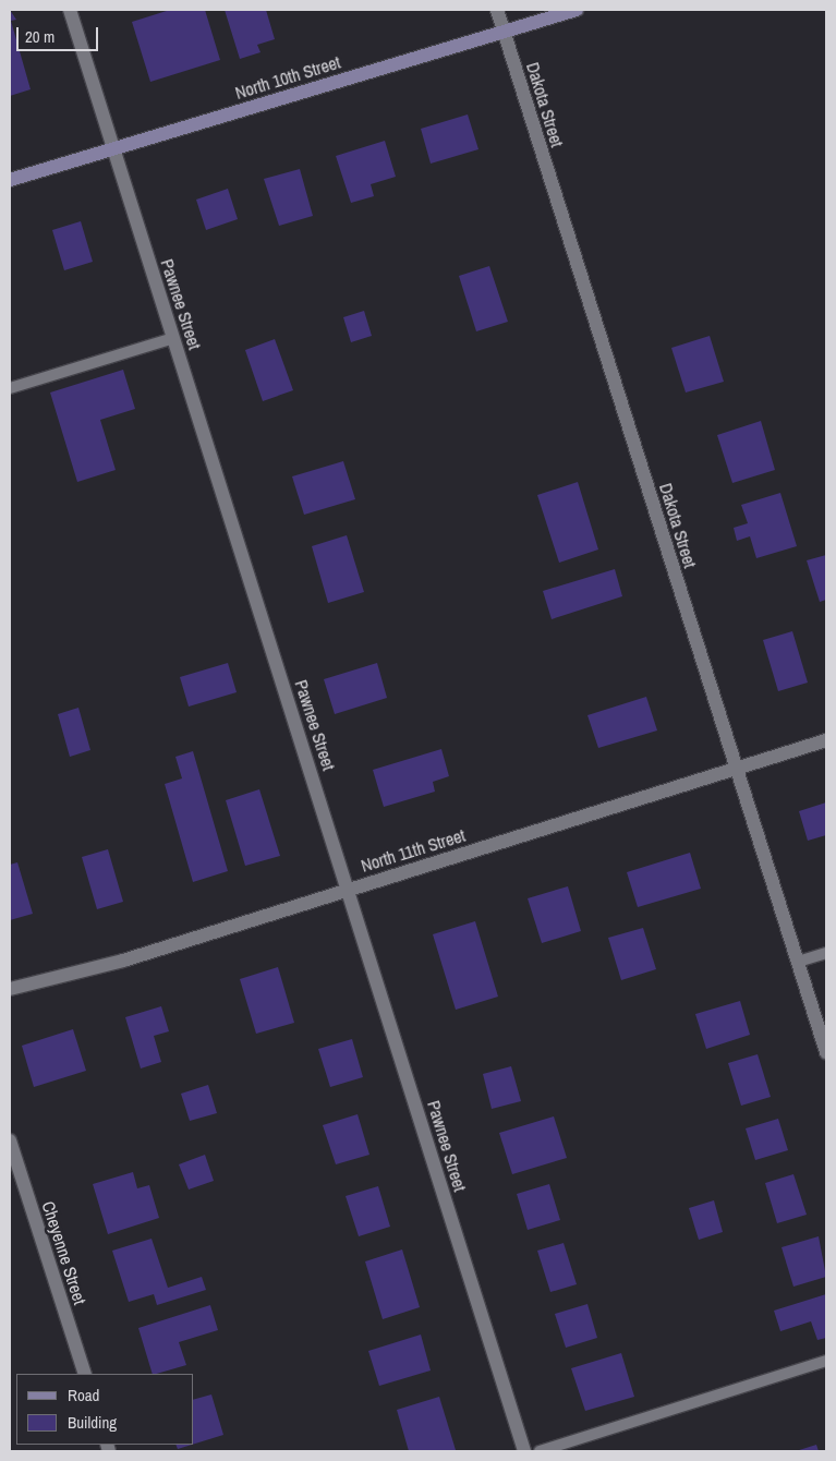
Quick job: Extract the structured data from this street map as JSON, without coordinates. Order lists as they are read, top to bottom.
{
  "streets": {
    "street": [
      "North 10th Street",
      "Dakota Street",
      "Pawnee Street",
      "North 11th Street",
      "Cheyenne Street"
    ]
  },
  "crossings": [
    ["North 10th Street", "Dakota Street"],
    ["North 10th Street", "Pawnee Street"],
    ["Dakota Street", "North 11th Street"],
    ["Pawnee Street", "North 11th Street"]
  ],
  "legend": ["Road", "Building"],
  "scale_bar": "20 m"
}
